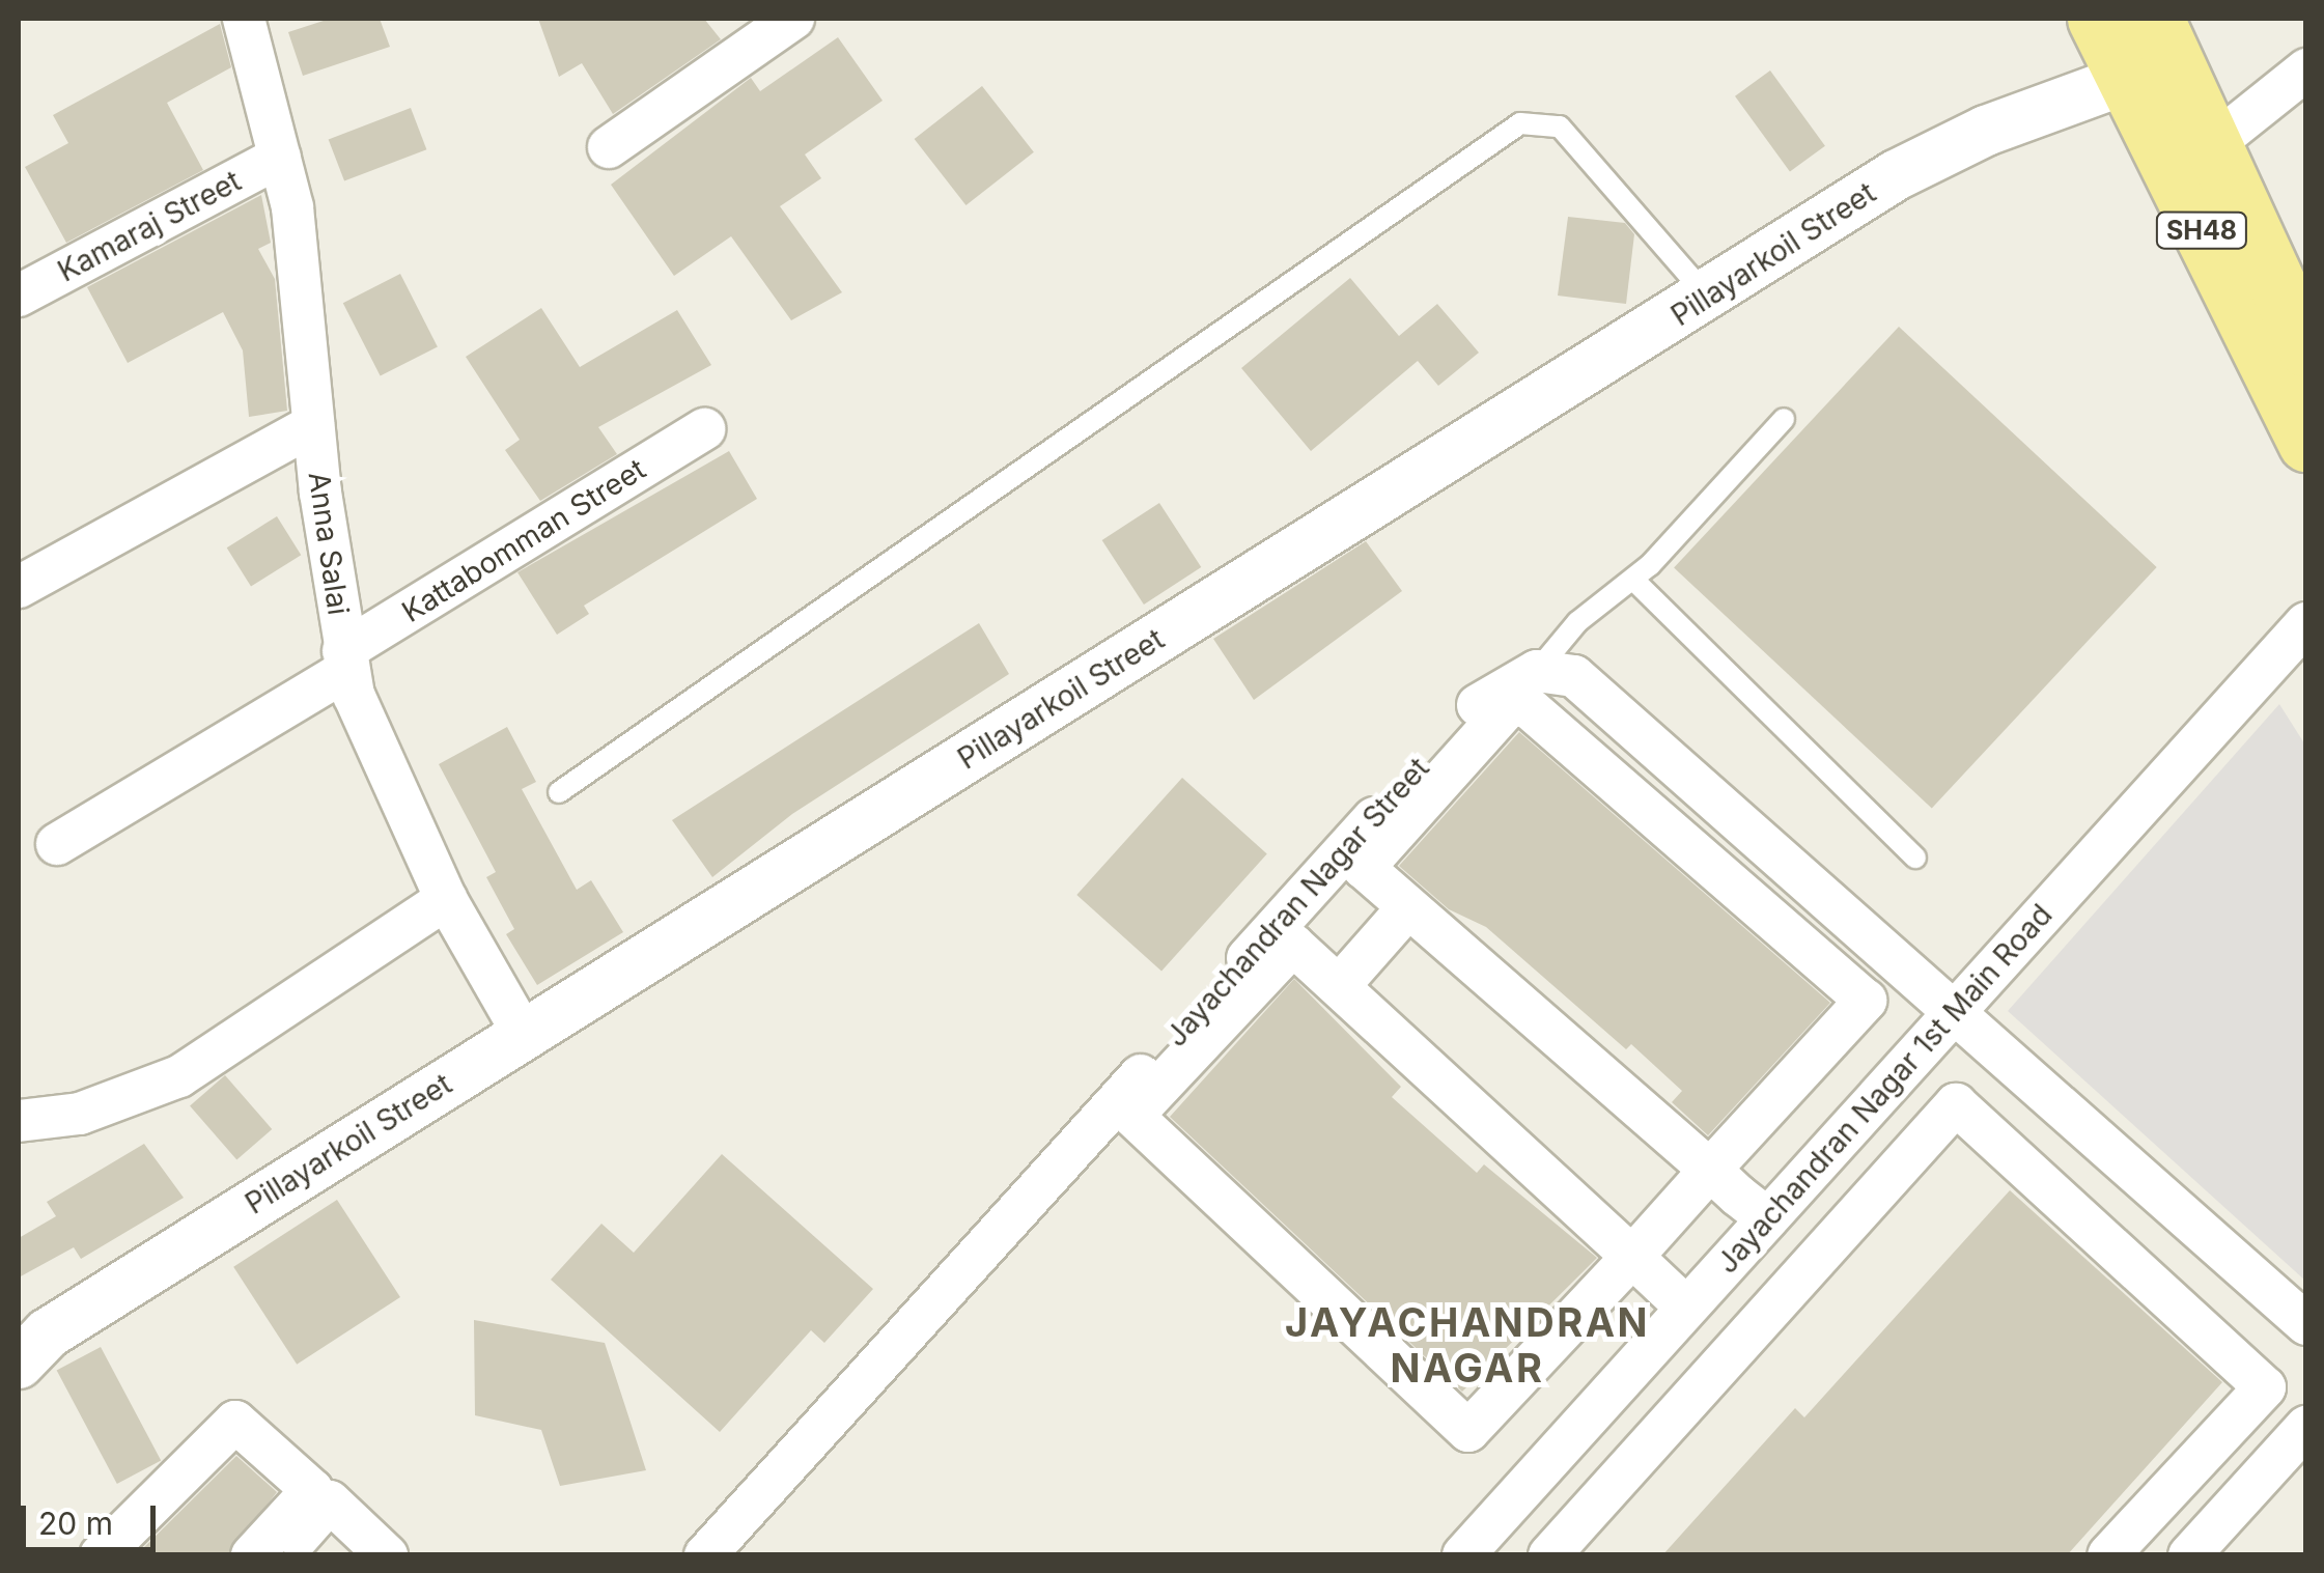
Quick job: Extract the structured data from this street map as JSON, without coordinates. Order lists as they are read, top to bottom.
{
  "streets": {
    "main road": ["SH48"],
    "street": [
      "Kamaraj Street",
      "Pillayarkoil Street",
      "Kattabomman Street",
      "Anna Salai",
      "Jayachandran Nagar Street",
      "Jayachandran Nagar 1st Main Road"
    ]
  },
  "crossings": [
    ["Kamaraj Street", "Anna Salai"],
    ["SH48", "Pillayarkoil Street"],
    ["Pillayarkoil Street", "Anna Salai"],
    ["Kattabomman Street", "Anna Salai"]
  ],
  "districts": ["JAYACHANDRAN NAGAR"],
  "scale_bar": "20 m"
}
